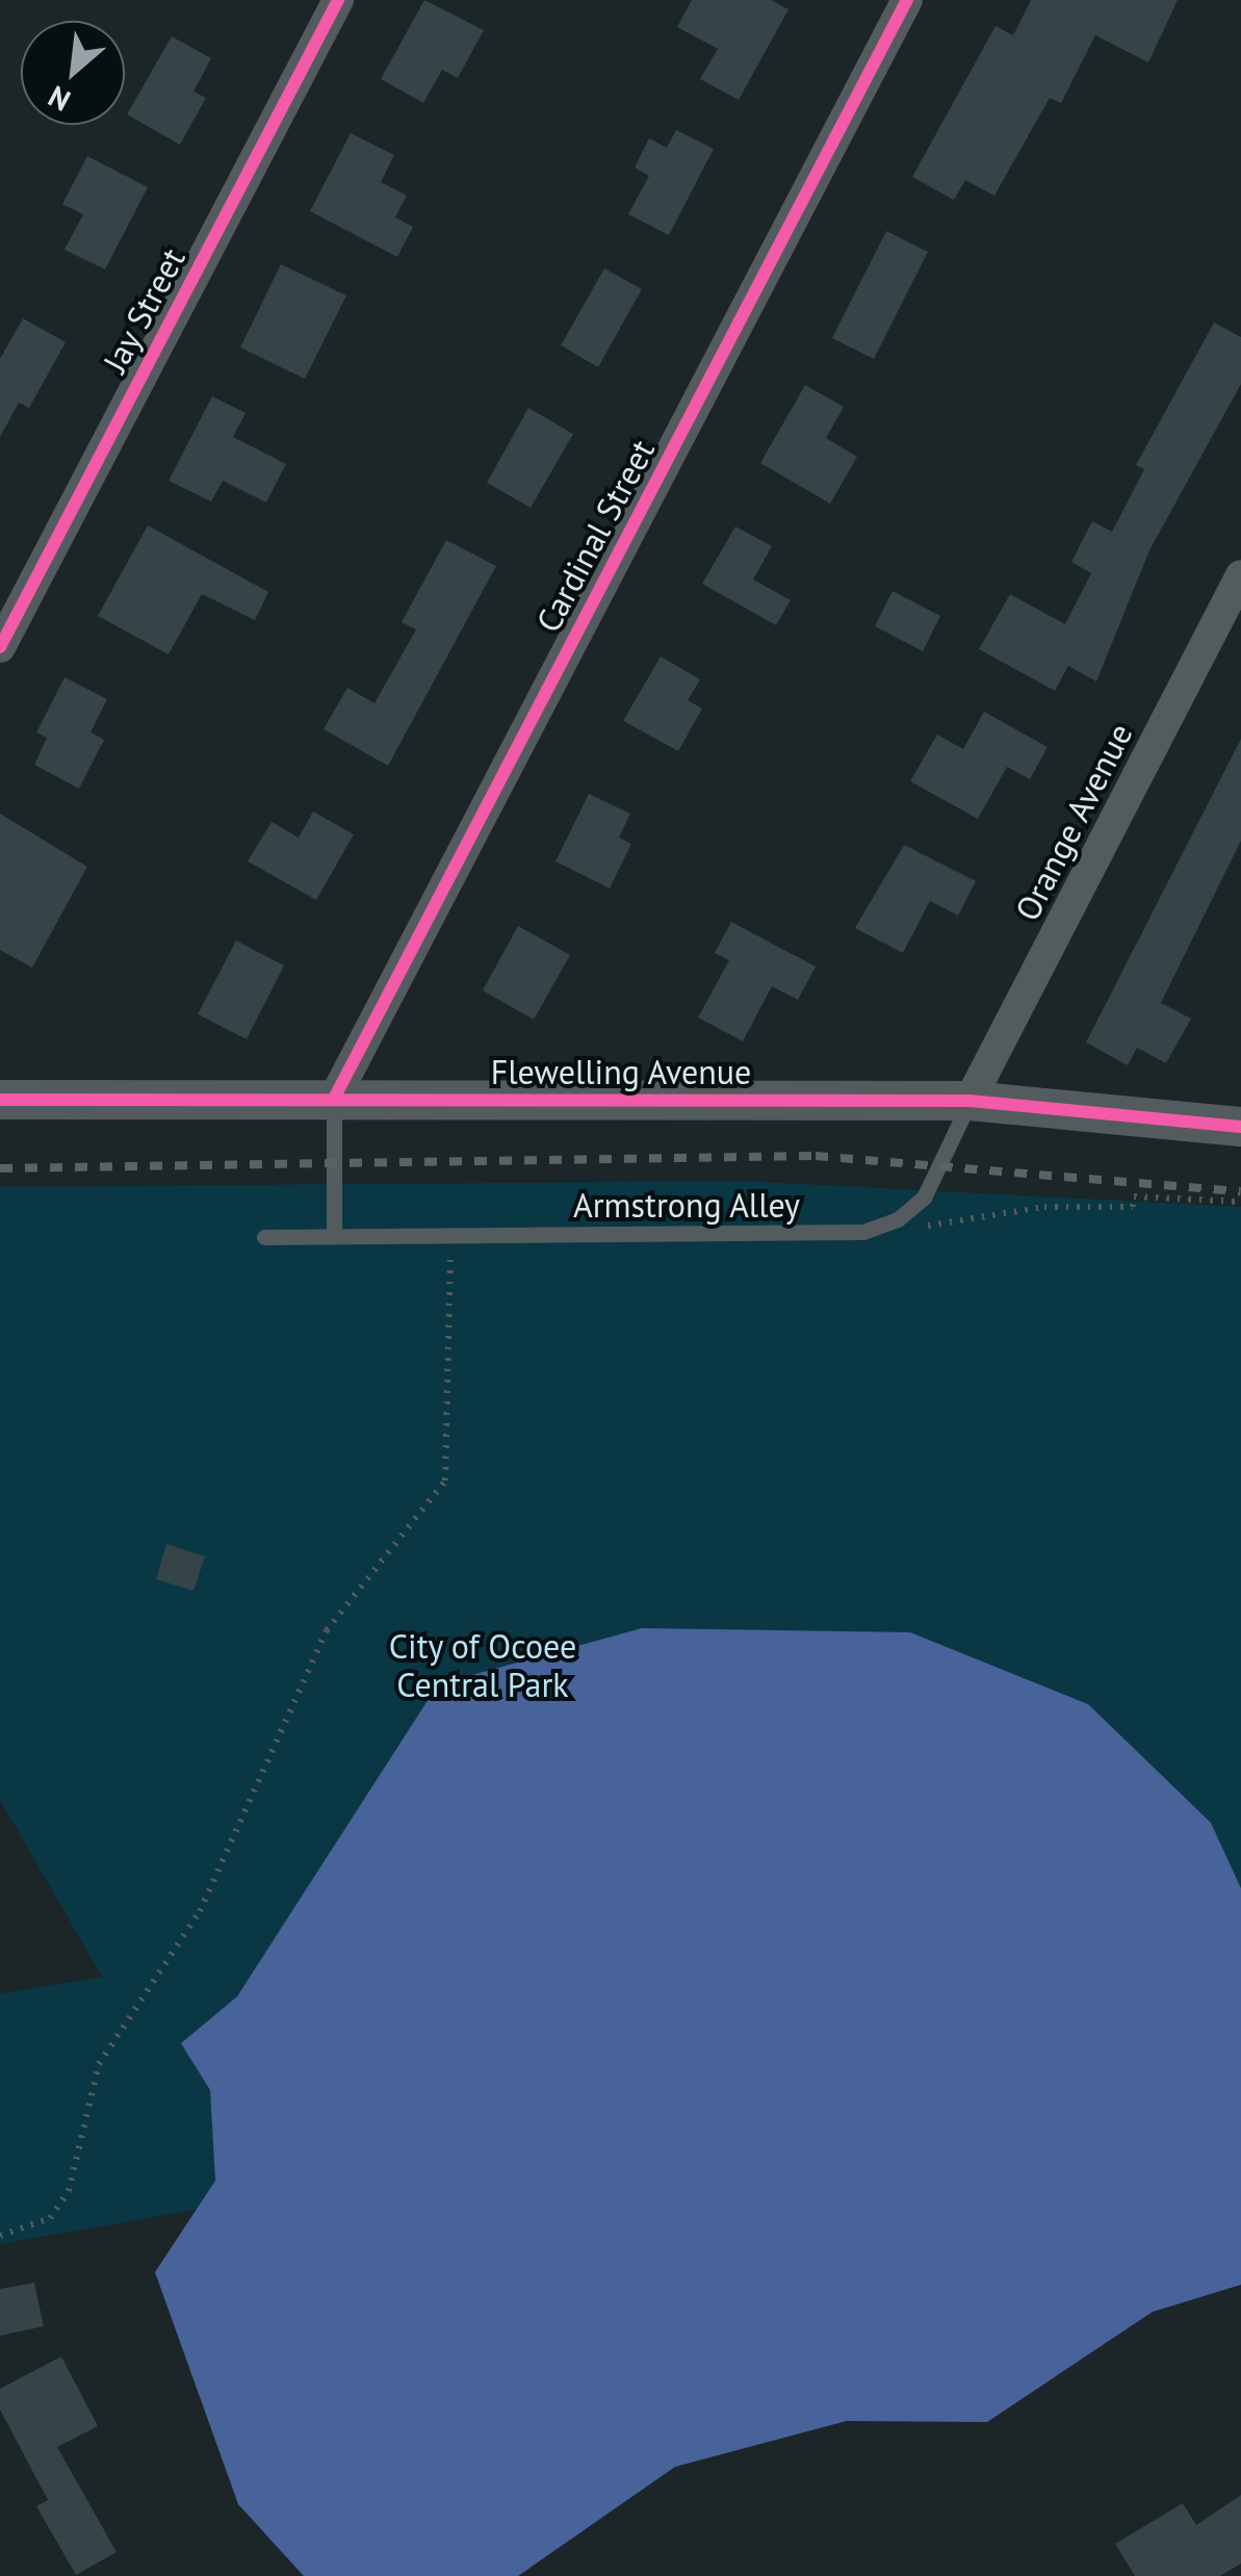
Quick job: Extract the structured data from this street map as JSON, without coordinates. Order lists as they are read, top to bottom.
{
  "streets": {
    "street": [
      "Jay Street",
      "Cardinal Street",
      "Orange Avenue",
      "Flewelling Avenue"
    ],
    "lane": ["Armstrong Alley"]
  },
  "crossings": [
    ["Cardinal Street", "Flewelling Avenue"],
    ["Orange Avenue", "Flewelling Avenue"],
    ["Orange Avenue", "Armstrong Alley"],
    ["Flewelling Avenue", "Armstrong Alley"]
  ],
  "parks": ["City of Ocoee Central Park"],
  "north": "bottom left"
}
